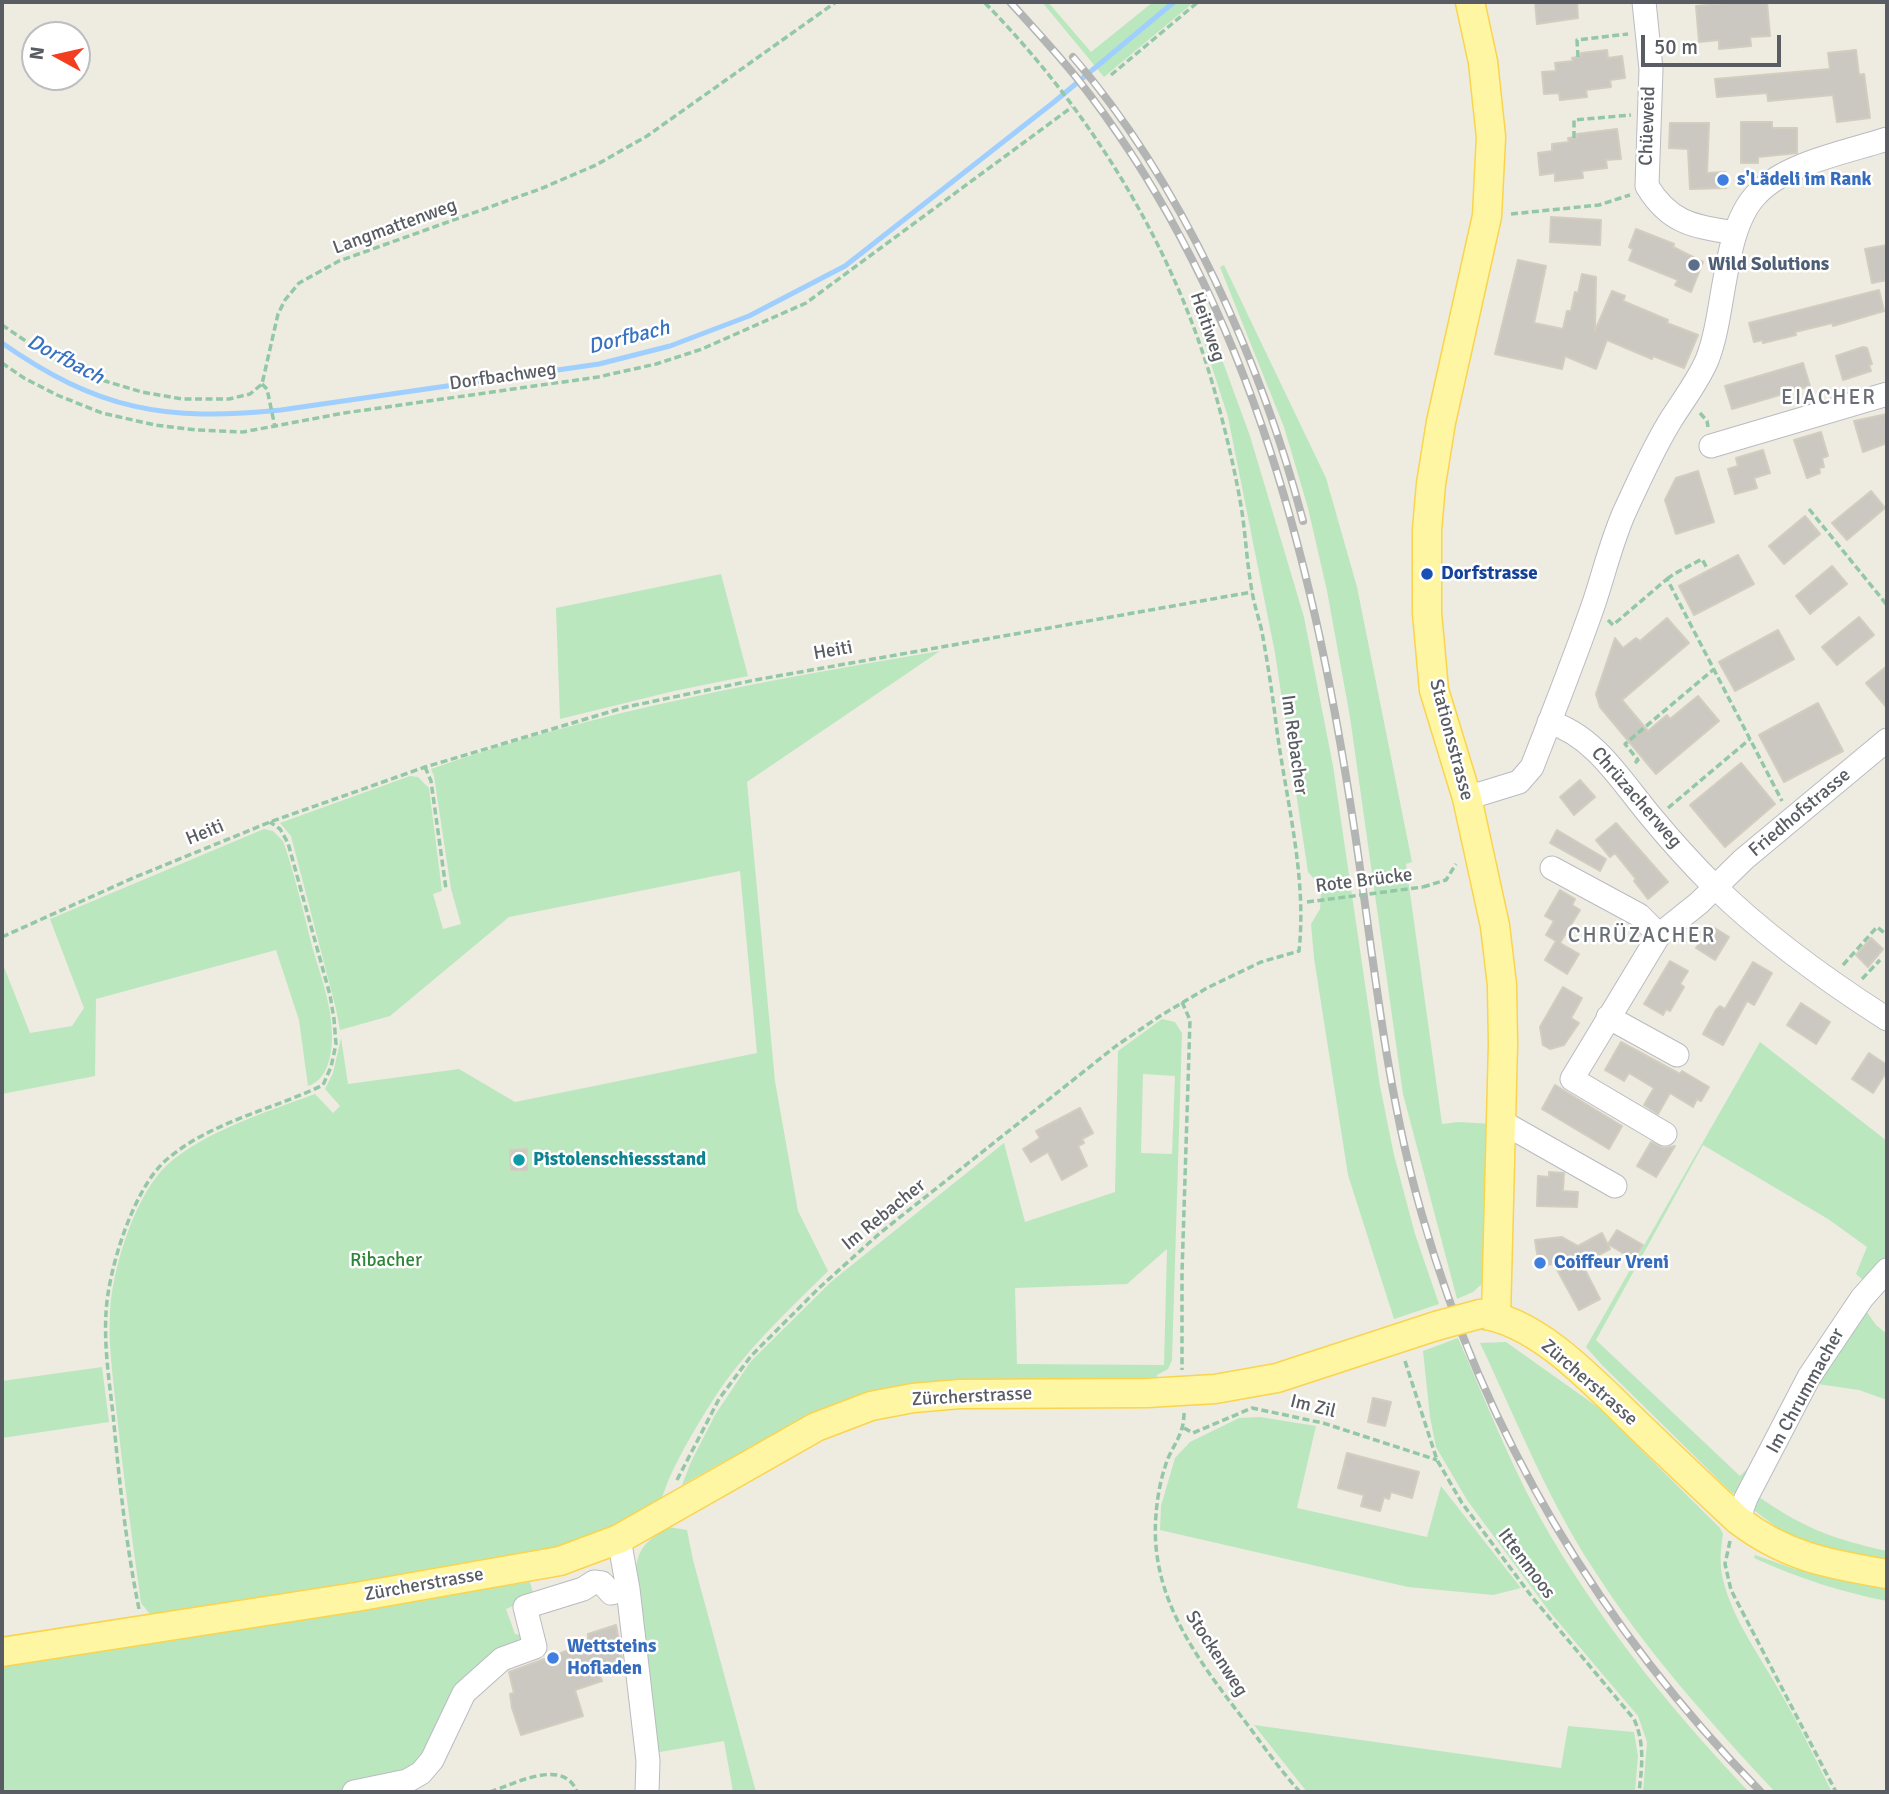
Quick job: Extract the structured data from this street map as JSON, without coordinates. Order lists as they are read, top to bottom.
{
  "streets": {
    "main road": ["Stationsstrasse", "Zürcherstrasse"],
    "street": [
      "Chüeweid",
      "Chrüzacherweg",
      "Friedhofstrasse",
      "Im Chrummacher"
    ],
    "path": [
      "Langmattenweg",
      "Heitiweg",
      "Dorfbachweg",
      "Heiti",
      "Im Rebacher",
      "Rote Brücke",
      "Im Zil",
      "Ittenmoos",
      "Stockenweg"
    ]
  },
  "crossings": [
    ["Heitiweg", "Dorfbachweg"],
    ["Heitiweg", "Heiti"],
    ["Heitiweg", "Im Rebacher"],
    ["Heiti", "Im Rebacher"],
    ["Stationsstrasse", "Zürcherstrasse"],
    ["Im Rebacher", "Rote Brücke"],
    ["Im Rebacher", "Zürcherstrasse"],
    ["Chrüzacherweg", "Friedhofstrasse"],
    ["Zürcherstrasse", "Im Chrummacher"],
    ["Zürcherstrasse", "Ittenmoos"],
    ["Zürcherstrasse", "Stockenweg"],
    ["Im Zil", "Ittenmoos"],
    ["Im Zil", "Stockenweg"]
  ],
  "districts": ["EIACHER", "CHRÜZACHER"],
  "water": ["Dorfbach"],
  "parks": ["Ribacher"],
  "places": [
    "s'Lädeli im Rank",
    "Wild Solutions",
    "Dorfstrasse",
    "Pistolenschiessstand",
    "Coiffeur Vreni",
    "Wettsteins Hofladen"
  ],
  "scale_bar": "50 m",
  "north": "left"
}
